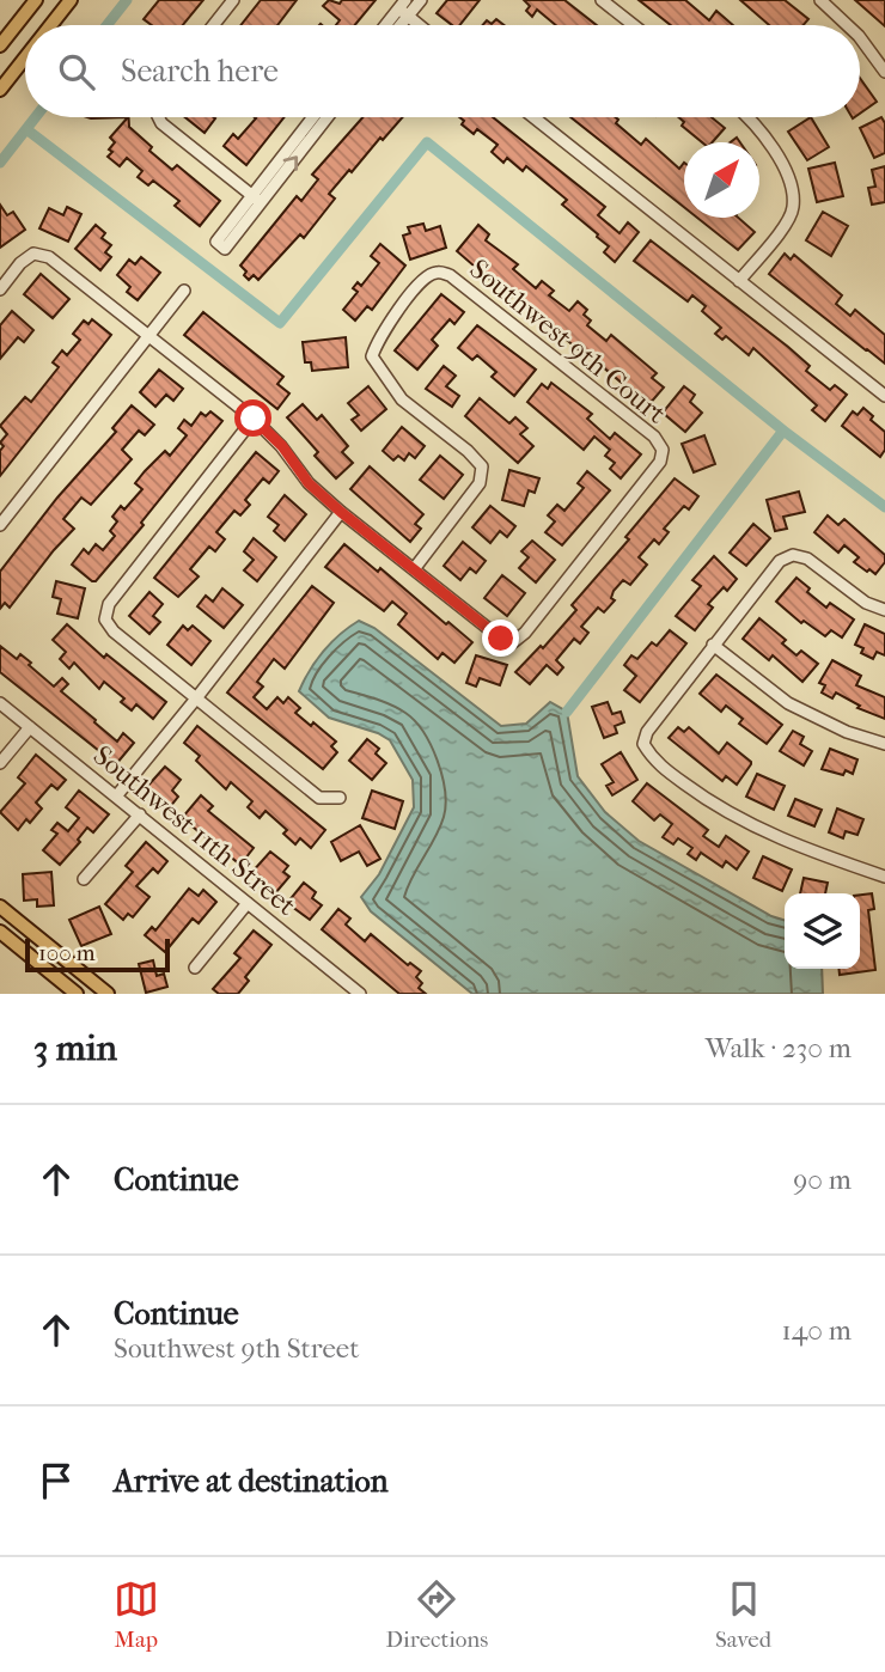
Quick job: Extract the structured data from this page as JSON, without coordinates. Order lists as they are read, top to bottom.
{
  "streets": {
    "street": ["Southwest 9th Court", "Southwest 11th Street"]
  },
  "scale_bar": "100 m",
  "north": "top right",
  "page": {
    "search": "Search here",
    "scale": "100 m",
    "heading": ["3 min", "Walk · 230 m"],
    "list": [
      ["Continue", "90 m"],
      ["Continue", "Southwest 9th Street", "140 m"],
      "Arrive at destination"
    ],
    "nav": ["Map", "Directions", "Saved"]
  }
}
